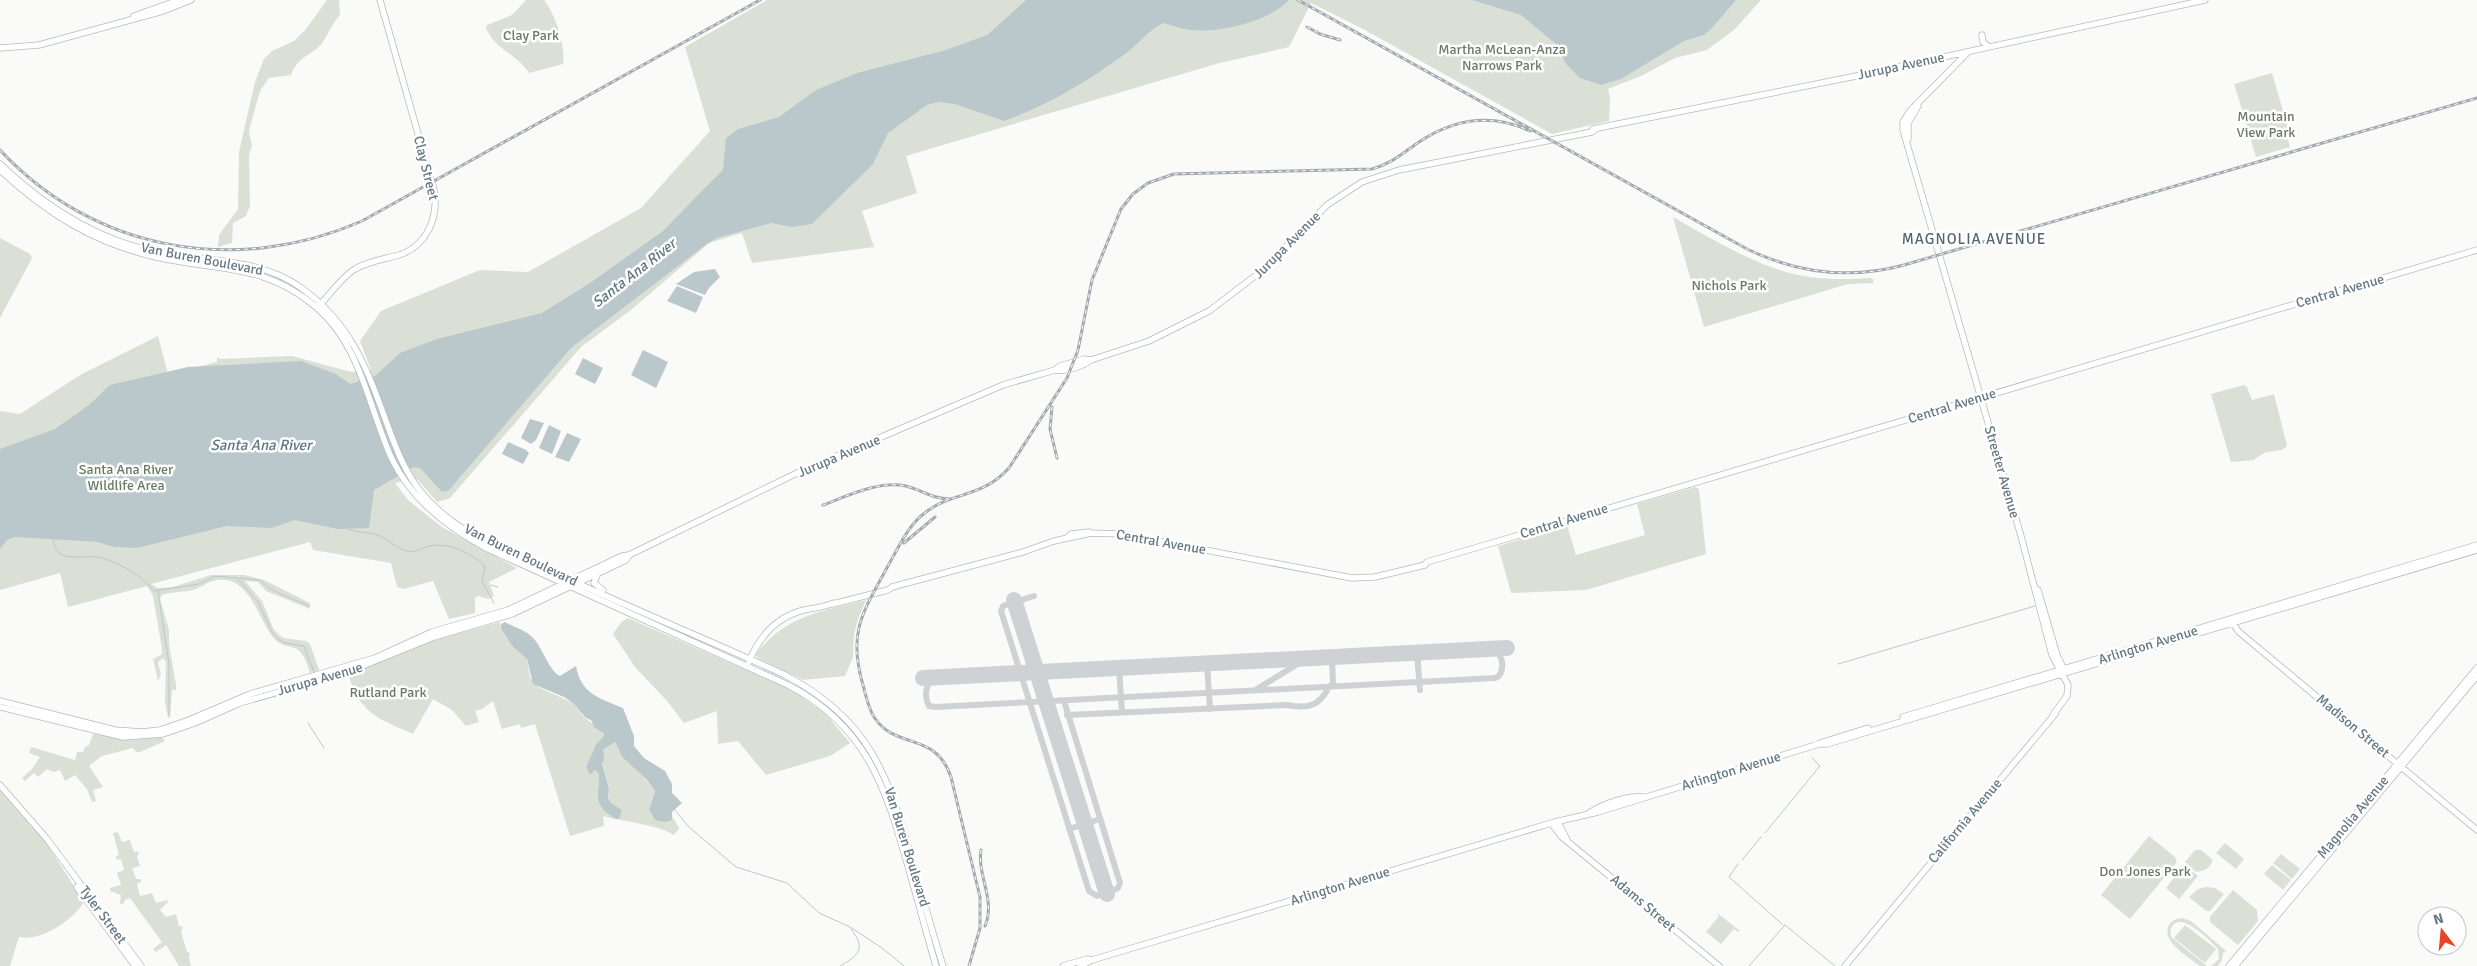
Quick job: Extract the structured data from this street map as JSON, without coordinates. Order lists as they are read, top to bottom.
{
  "streets": {
    "main road": [
      "Jurupa Avenue",
      "Clay Street",
      "Van Buren Boulevard",
      "Central Avenue",
      "Streeter Avenue",
      "Arlington Avenue",
      "Madison Street",
      "Magnolia Avenue",
      "California Avenue",
      "Adams Street",
      "Tyler Street"
    ]
  },
  "crossings": [
    ["Jurupa Avenue", "Van Buren Boulevard"],
    ["Clay Street", "Van Buren Boulevard"],
    ["Van Buren Boulevard", "Central Avenue"],
    ["Central Avenue", "Streeter Avenue"],
    ["Streeter Avenue", "Arlington Avenue"],
    ["Streeter Avenue", "California Avenue"],
    ["Arlington Avenue", "Madison Street"],
    ["Arlington Avenue", "California Avenue"],
    ["Arlington Avenue", "Adams Street"],
    ["Madison Street", "Magnolia Avenue"]
  ],
  "districts": ["MAGNOLIA AVENUE"],
  "water": ["Santa Ana River"],
  "parks": [
    "Clay Park",
    "Martha McLean-Anza Narrows Park",
    "Mountain View Park",
    "Nichols Park",
    "Santa Ana River Wildlife Area",
    "Rutland Park",
    "Don Jones Park"
  ],
  "north": "top"
}
